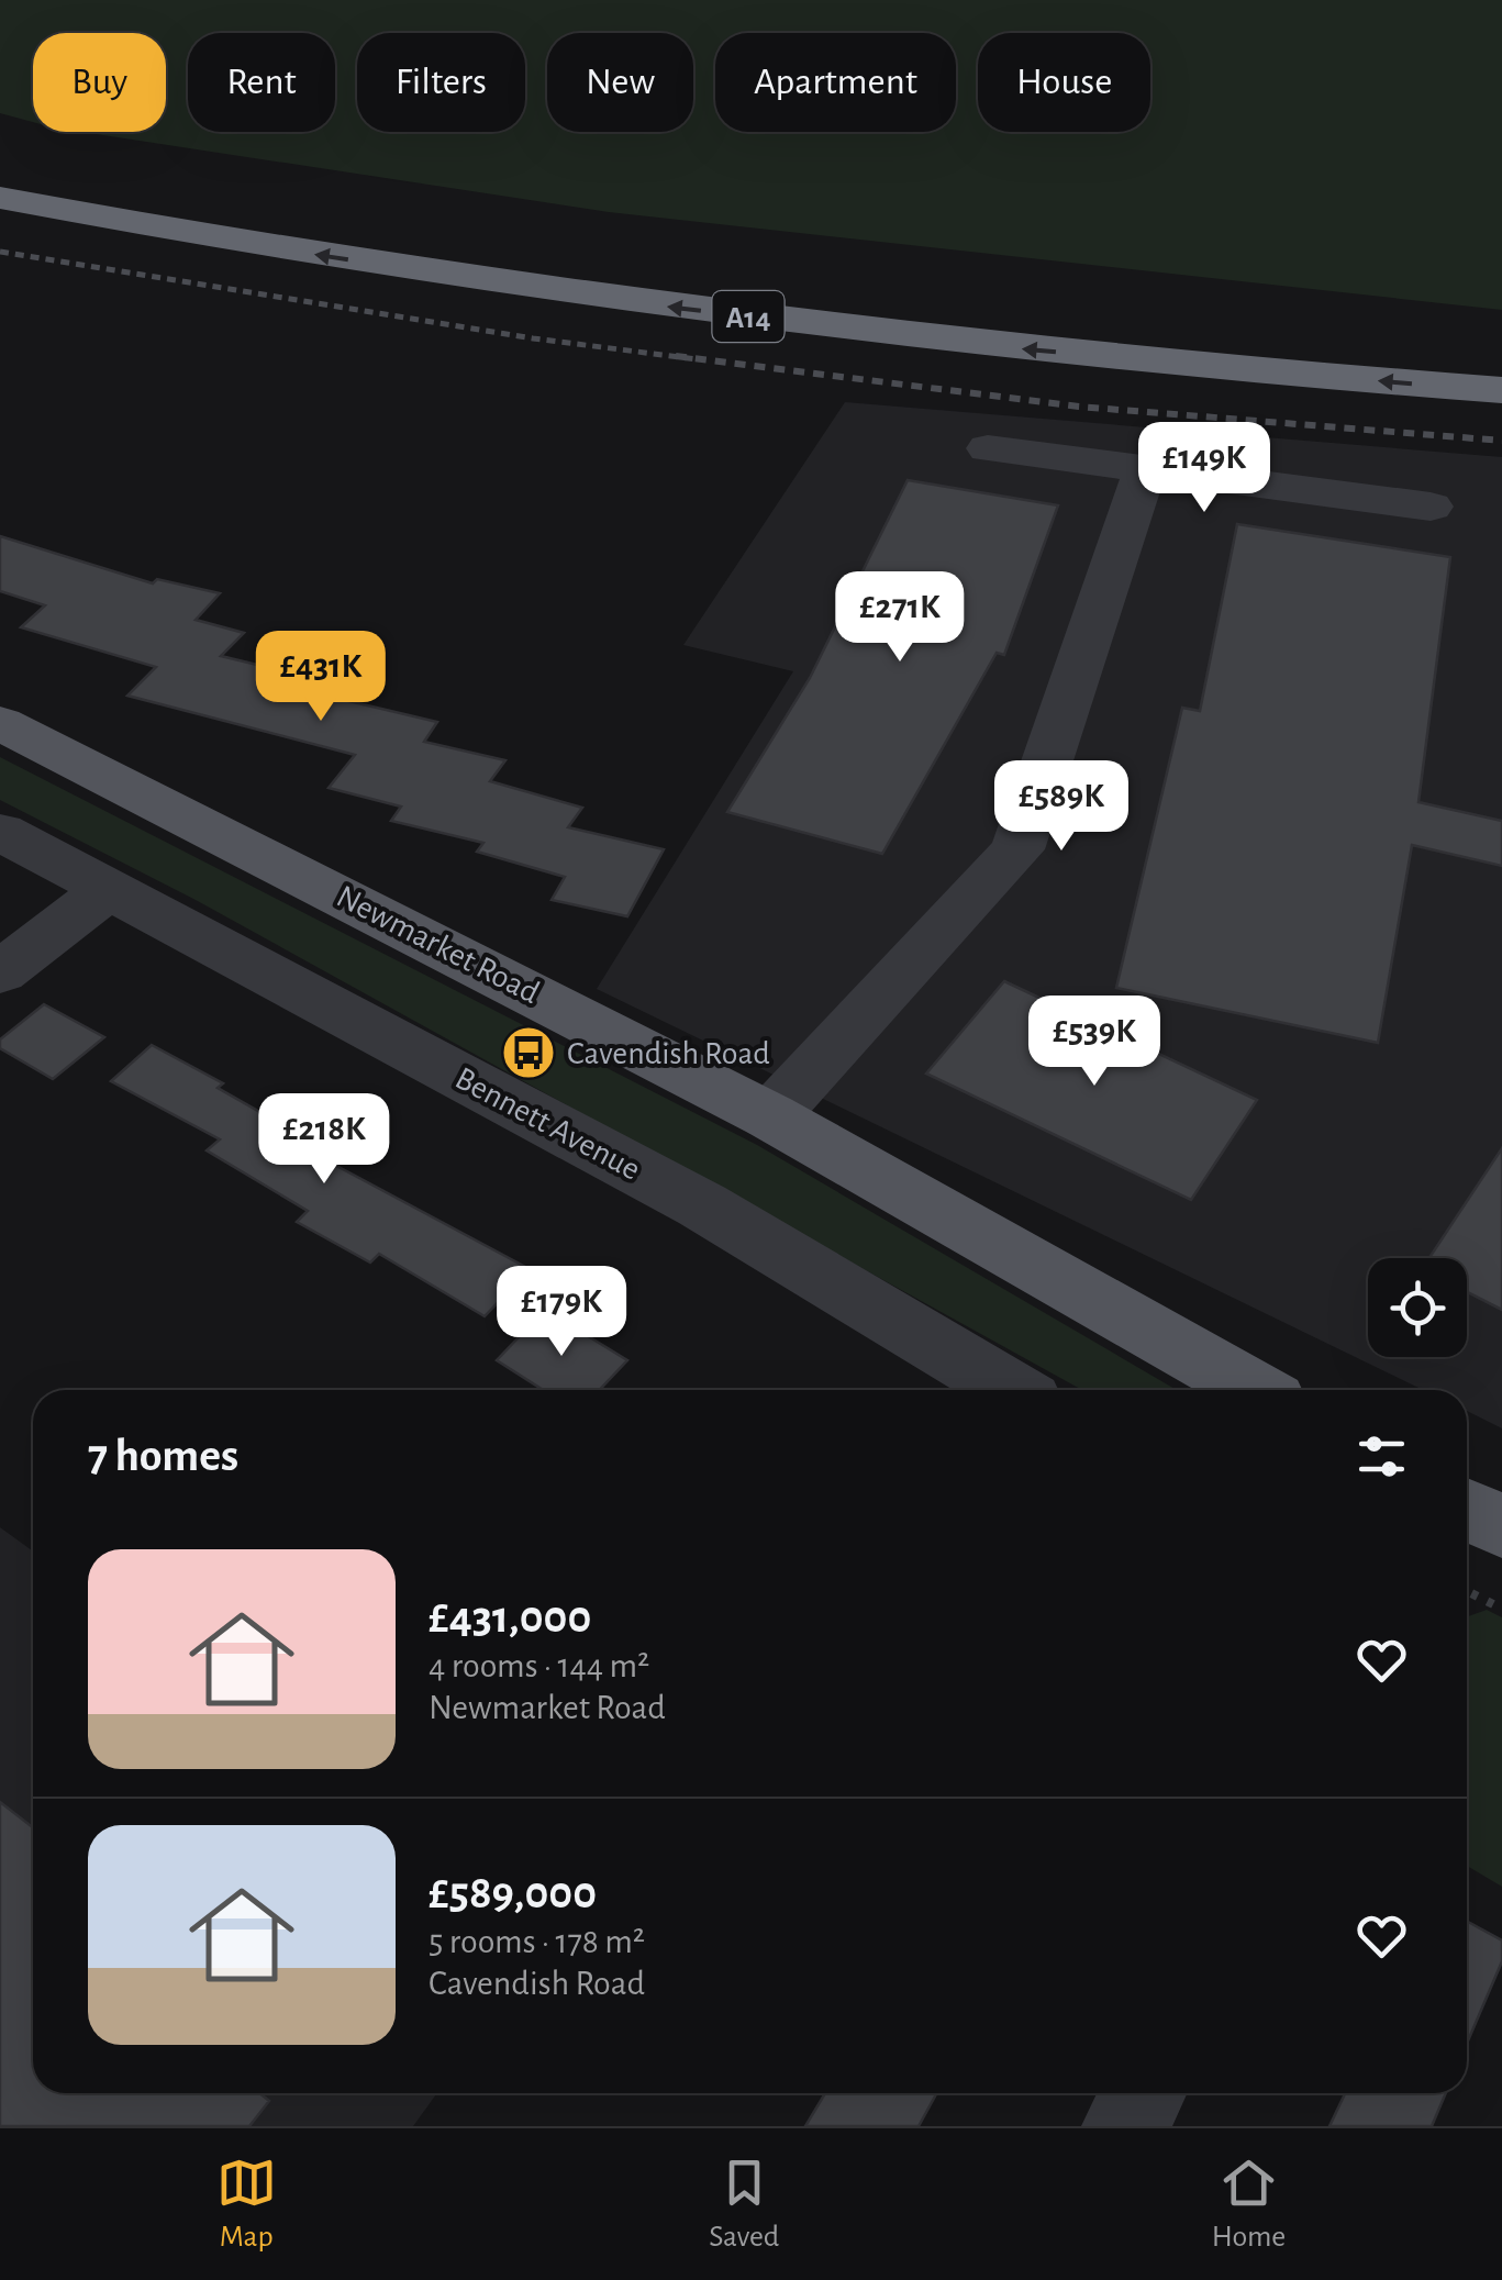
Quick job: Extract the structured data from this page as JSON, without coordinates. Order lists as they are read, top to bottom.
{
  "streets": {
    "highway": ["A14"],
    "main road": ["Newmarket Road"],
    "street": ["Bennett Avenue"]
  },
  "places": {
    "bus stop": ["Cavendish Road"]
  },
  "page": {
    "chip": [
      "Buy",
      "Rent",
      "Filters",
      "New",
      "Apartment",
      "House"
    ],
    "price": [
      "£149K",
      "£271K",
      "£431K",
      "£589K",
      "£539K",
      "£218K",
      "£179K"
    ],
    "heading": "7 homes",
    "list": [
      {
        "name": "£431,000",
        "note": "4 rooms · 144 m² · Newmarket Road"
      },
      {
        "name": "£589,000",
        "note": "5 rooms · 178 m² · Cavendish Road"
      }
    ],
    "tabs": ["Map", "Saved", "Home"]
  }
}
